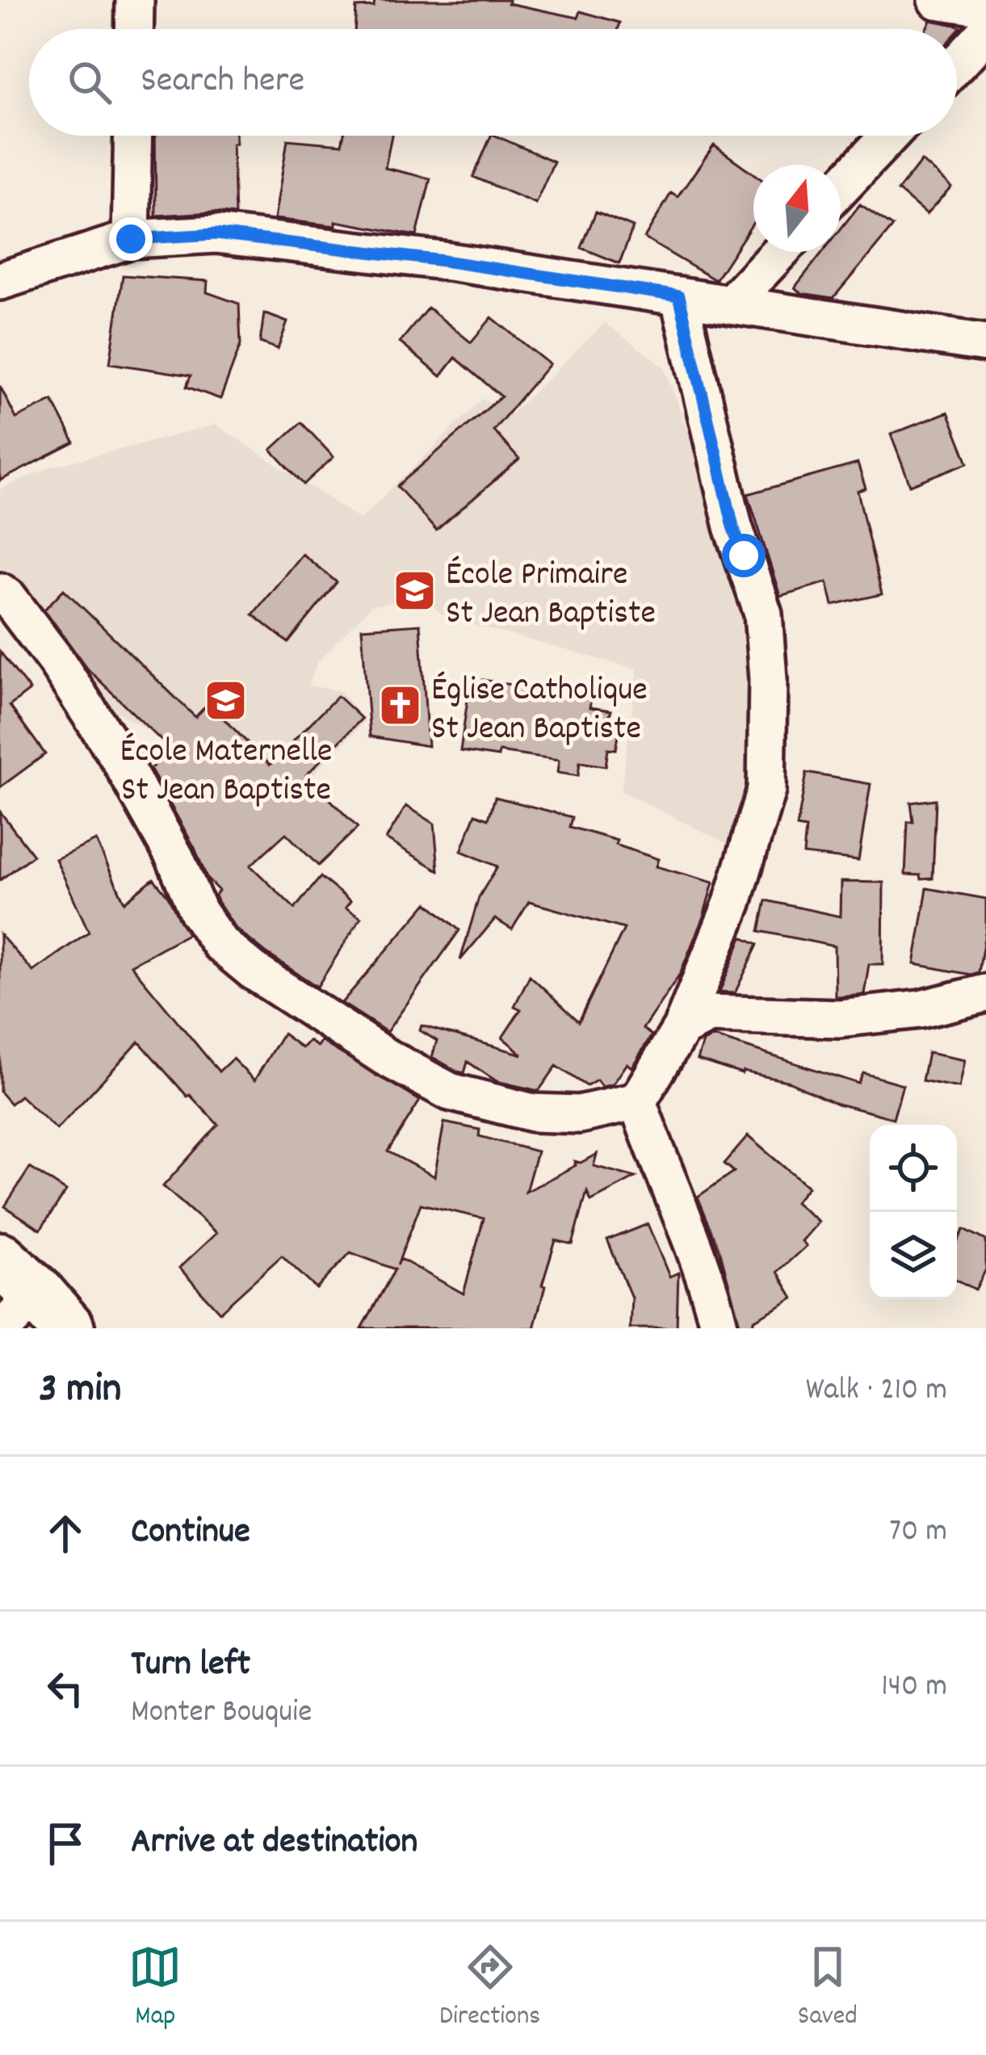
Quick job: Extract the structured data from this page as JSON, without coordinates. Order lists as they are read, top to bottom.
{
  "places": {
    "school or university": ["École Primaire St Jean Baptiste", "École Maternelle St Jean Baptiste"],
    "church": ["Église Catholique St Jean Baptiste"]
  },
  "north": "top",
  "page": {
    "search": "Search here",
    "heading": ["3 min", "Walk · 210 m"],
    "list": [
      ["Continue", "70 m"],
      ["Turn left", "Monter Bouquie", "140 m"],
      "Arrive at destination"
    ],
    "nav": ["Map", "Directions", "Saved"]
  }
}
